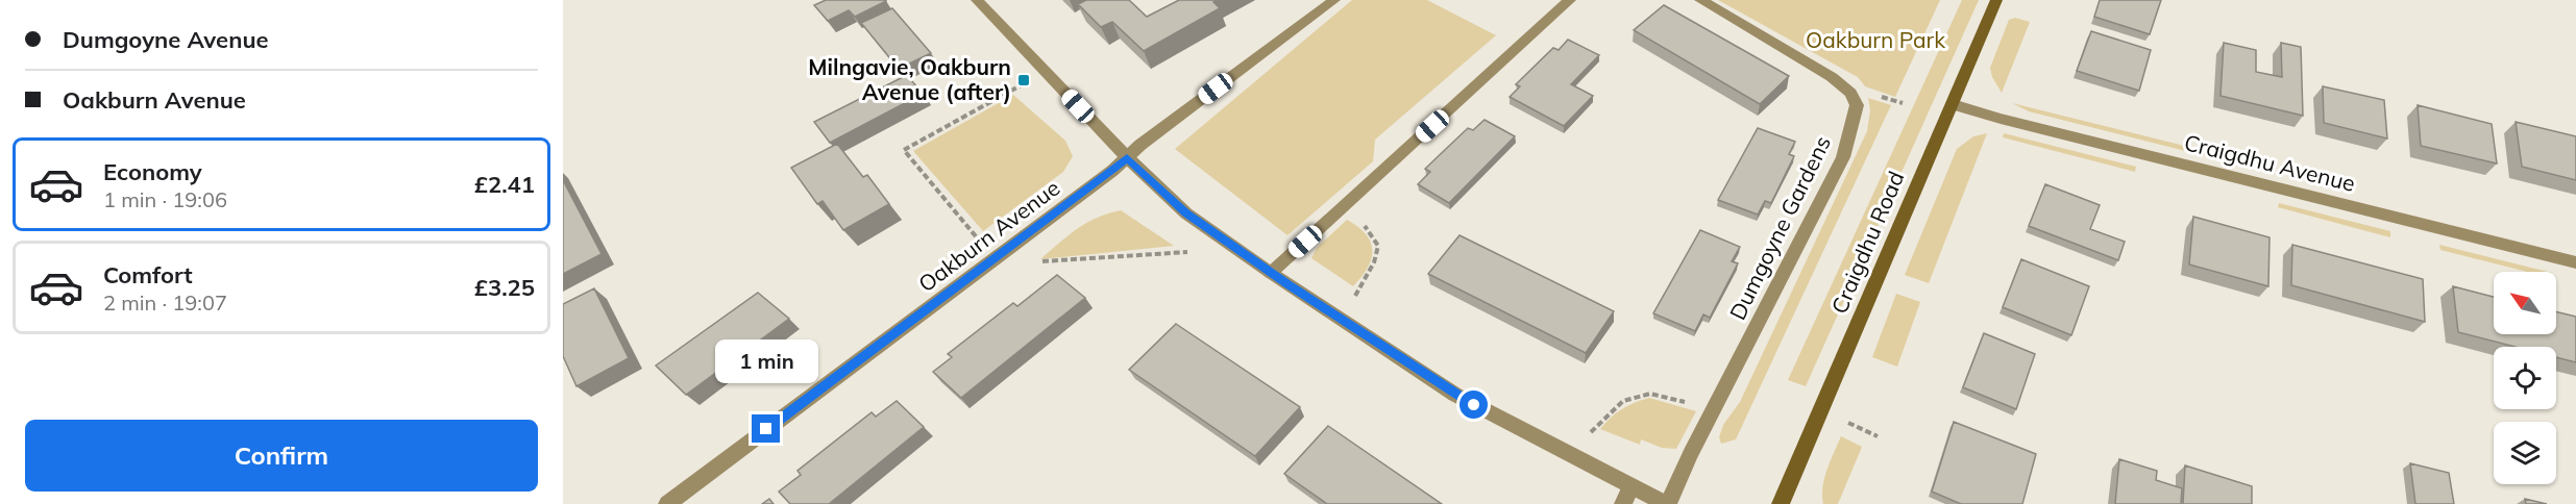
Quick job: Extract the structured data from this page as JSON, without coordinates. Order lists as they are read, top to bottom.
{
  "streets": {
    "main road": ["Craigdhu Road"],
    "street": ["Craigdhu Avenue", "Dumgoyne Gardens", "Oakburn Avenue"]
  },
  "crossings": [
    ["Craigdhu Avenue", "Craigdhu Road"]
  ],
  "parks": ["Oakburn Park"],
  "places": {
    "transit": ["Milngavie, Oakburn Avenue (after)"]
  },
  "north": "top left",
  "page": {
    "banner": ["Dumgoyne Avenue", "Oakburn Avenue"],
    "list": [
      {
        "name": "Economy",
        "note": "1 min · 19:06",
        "value": "£2.41"
      },
      {
        "name": "Comfort",
        "note": "2 min · 19:07",
        "value": "£3.25"
      }
    ],
    "bubble": "1 min",
    "buttons": "Confirm"
  }
}
